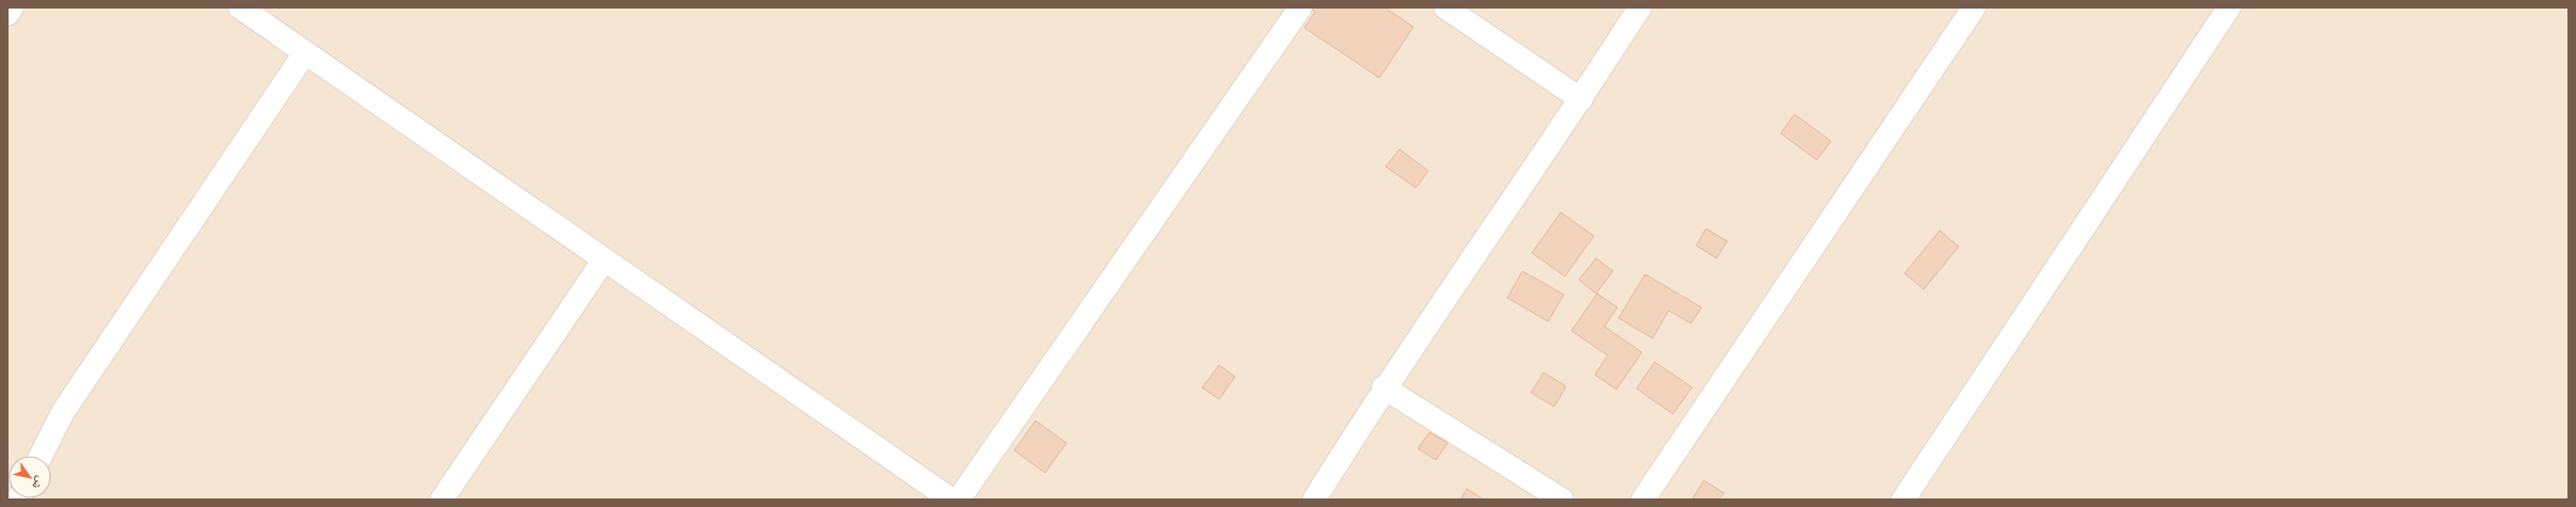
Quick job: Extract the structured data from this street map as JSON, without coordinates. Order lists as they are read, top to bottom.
{
  "north": "bottom right"
}
